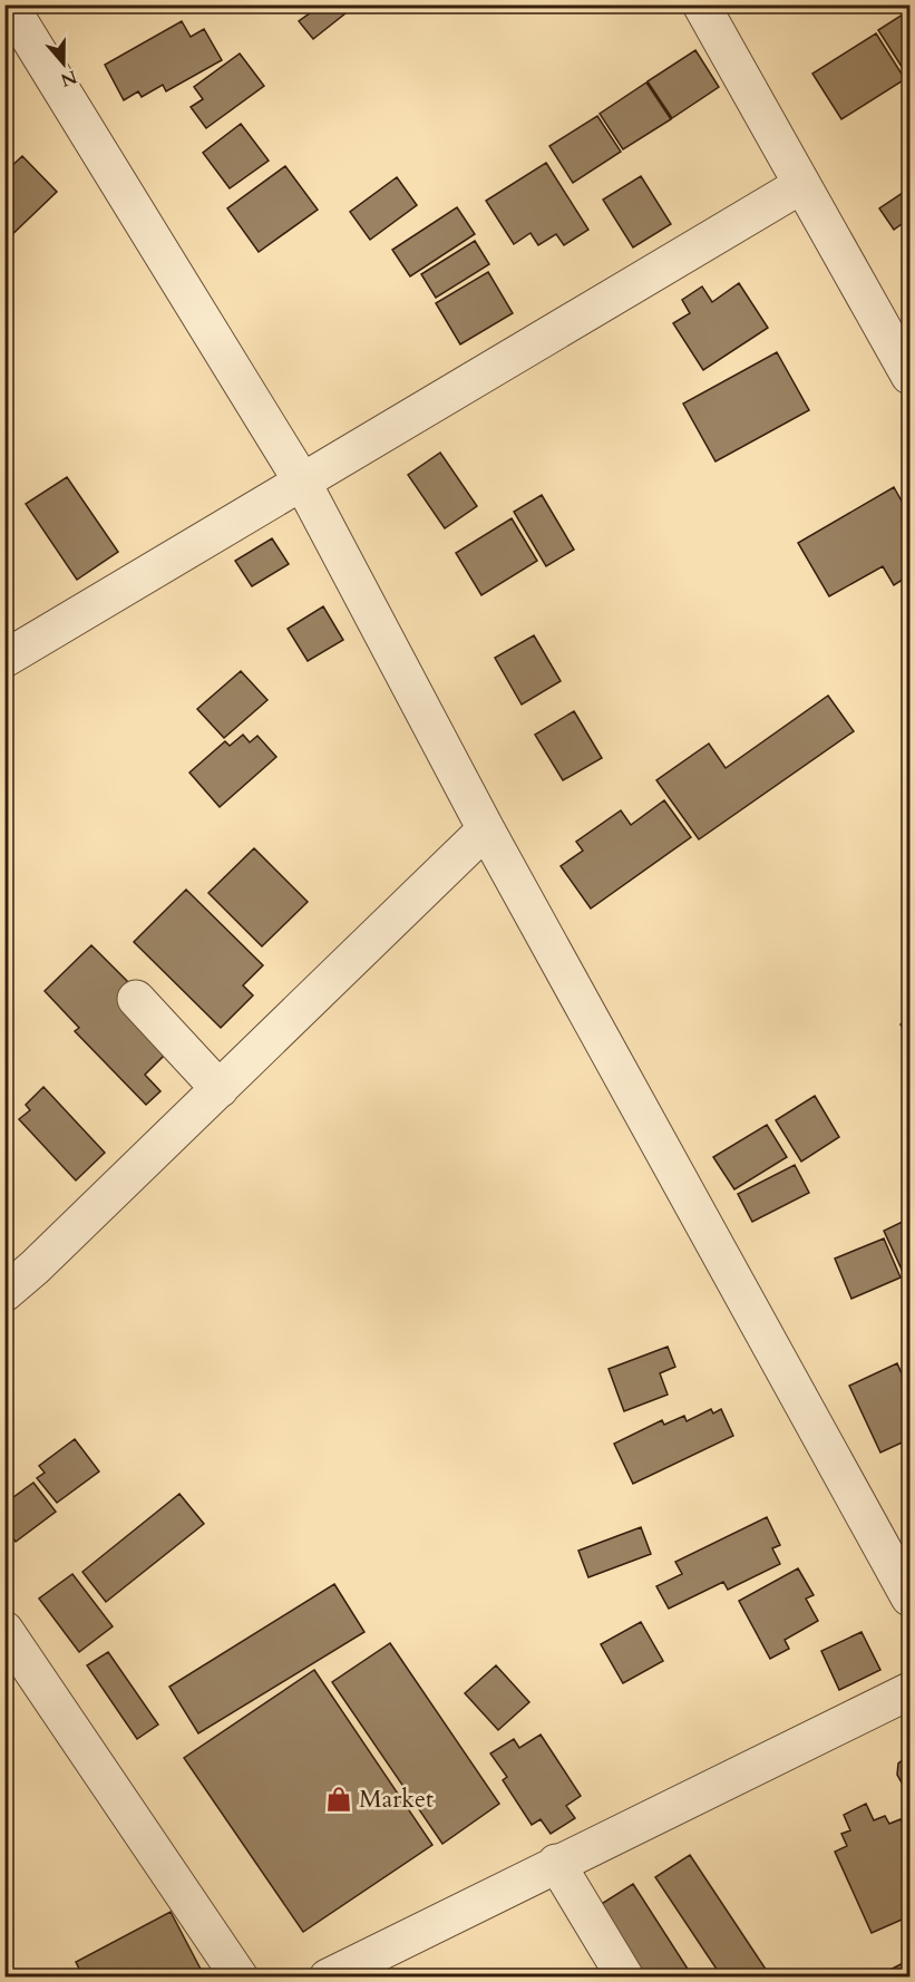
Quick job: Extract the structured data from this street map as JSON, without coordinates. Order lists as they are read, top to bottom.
{
  "places": {
    "shop": ["Market"]
  },
  "north": "bottom"
}
